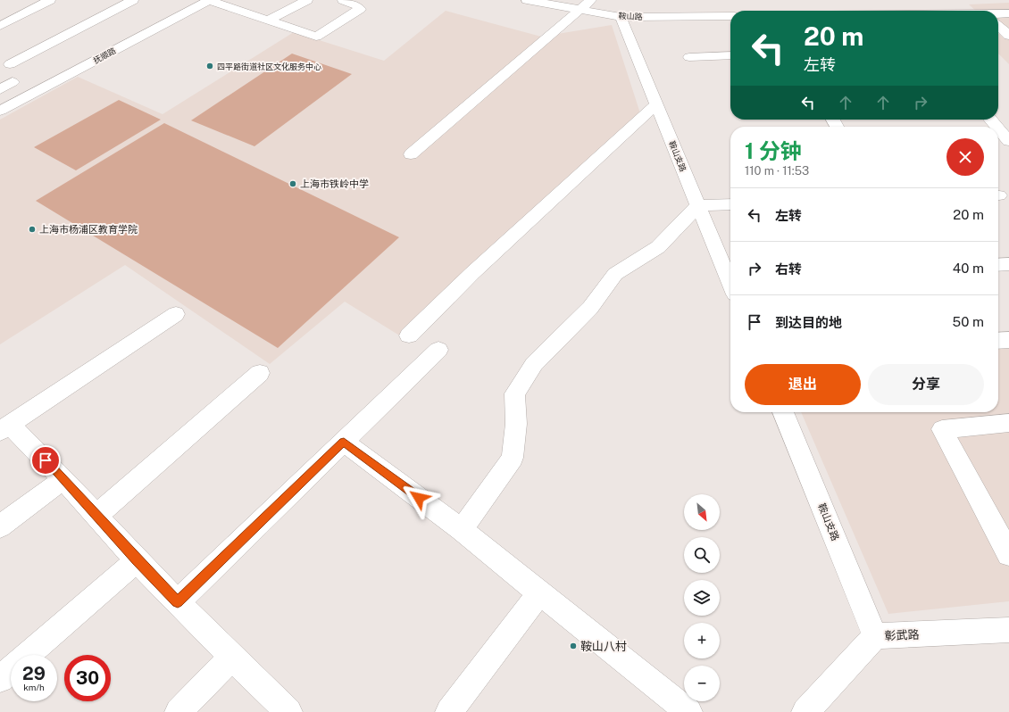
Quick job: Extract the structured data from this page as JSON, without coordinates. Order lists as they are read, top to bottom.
{
  "streets": {
    "street": [
      "鞍山路",
      "抚顺路",
      "鞍山支路",
      "彰武路"
    ]
  },
  "crossings": [
    ["鞍山路", "鞍山支路"],
    ["鞍山支路", "彰武路"]
  ],
  "places": [
    "四平路街道社区文化服务中心",
    "上海市铁岭中学",
    "上海市杨浦区教育学院",
    "鞍山八村"
  ],
  "north": "bottom right",
  "page": {
    "turn": ["20 m", "左转"],
    "heading": ["1 分钟", "110 m · 11:53"],
    "list": [
      {
        "name": "左转",
        "value": "20 m"
      },
      {
        "name": "右转",
        "value": "40 m"
      },
      {
        "name": "到达目的地",
        "value": "50 m"
      }
    ],
    "buttons": ["退出", "分享"],
    "map_buttons": ["+", "−"],
    "speed": "29 km/h",
    "limit": "30"
  }
}
